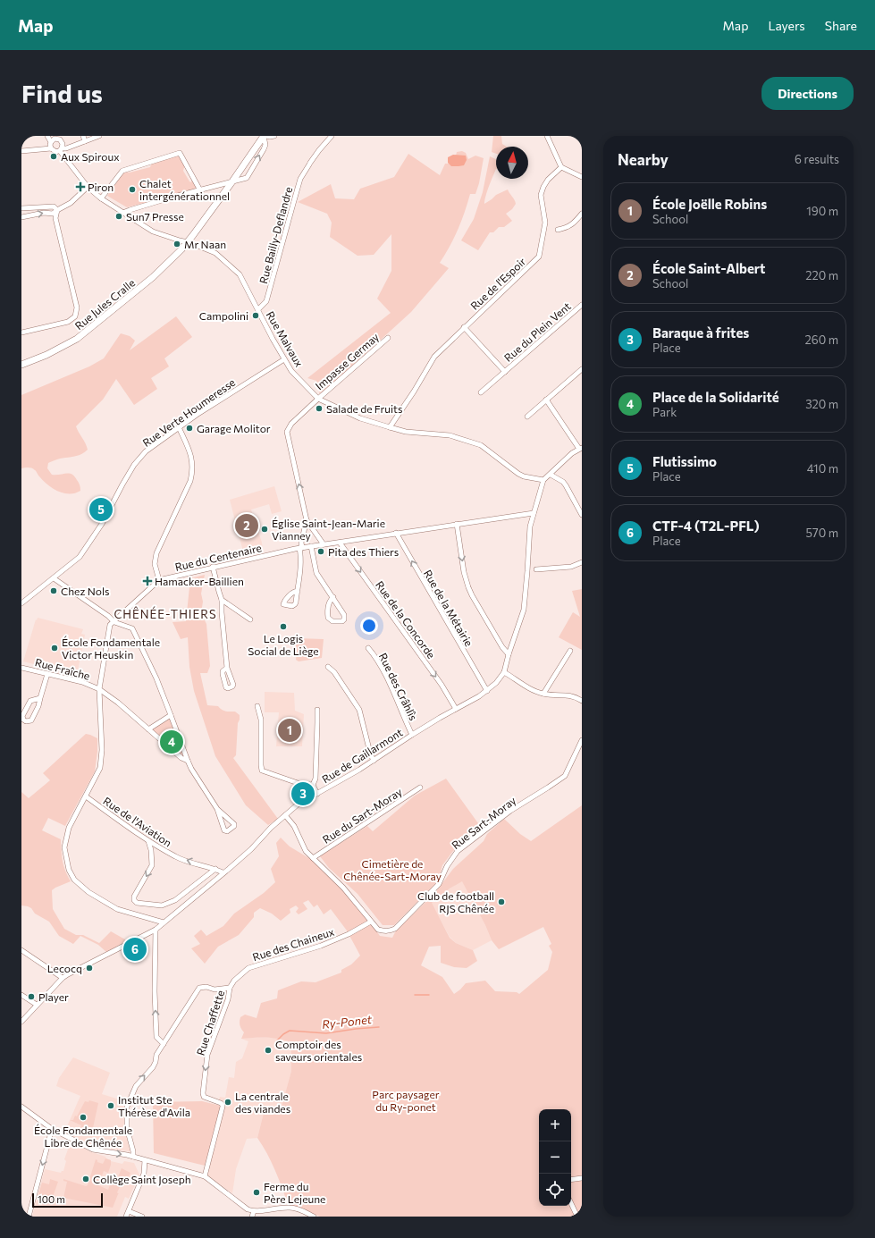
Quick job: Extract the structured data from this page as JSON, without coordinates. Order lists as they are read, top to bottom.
{
  "streets": {
    "street": [
      "Rue Bailly-Deflandre",
      "Rue de l'Espoir",
      "Rue Jules Cralle",
      "Rue du Plein Vent",
      "Rue Malvaux",
      "Impasse Germay",
      "Rue Verte Houmeresse",
      "Rue du Centenaire",
      "Rue de la Métairie",
      "Rue de la Concorde",
      "Rue Fraîche",
      "Rue des Crâhlîs",
      "Rue de Gaillarmont",
      "Rue du Sart-Moray",
      "Rue de l'Aviation",
      "Rue Sart-Moray",
      "Rue des Chaineux",
      "Rue Chaffette"
    ]
  },
  "crossings": [
    ["Rue Bailly-Deflandre", "Rue Malvaux"],
    ["Rue de l'Espoir", "Rue du Plein Vent"],
    ["Rue de l'Espoir", "Rue Malvaux"],
    ["Rue Jules Cralle", "Rue Malvaux"],
    ["Rue Malvaux", "Impasse Germay"],
    ["Rue Malvaux", "Rue Verte Houmeresse"],
    ["Rue Malvaux", "Rue de Gaillarmont"],
    ["Rue du Centenaire", "Rue de la Métairie"],
    ["Rue du Centenaire", "Rue de la Concorde"],
    ["Rue du Centenaire", "Rue de Gaillarmont"],
    ["Rue de la Métairie", "Rue de Gaillarmont"],
    ["Rue de la Concorde", "Rue de Gaillarmont"],
    ["Rue des Crâhlîs", "Rue de Gaillarmont"],
    ["Rue de Gaillarmont", "Rue de l'Aviation"],
    ["Rue de Gaillarmont", "Rue Sart-Moray"],
    ["Rue du Sart-Moray", "Rue Sart-Moray"],
    ["Rue Sart-Moray", "Rue des Chaineux"],
    ["Rue des Chaineux", "Rue Chaffette"]
  ],
  "one_way": [
    "Impasse Germay",
    "Rue de la Concorde",
    "Rue de l'Aviation",
    "Rue Chaffette"
  ],
  "districts": ["CHÊNÉE-THIERS"],
  "water": ["Ry-Ponet"],
  "parks": ["Cimetière de Chênée-Sart-Moray", "Parc paysager du Ry-ponet"],
  "places": {
    "other": [
      "Aux Spiroux",
      "Chalet intergénérationnel",
      "Sun7 Presse",
      "Mr Naan",
      "Campolini",
      "Salade de Fruits",
      "Garage Molitor",
      "Église Saint-Jean-Marie Vianney",
      "Pita des Thiers",
      "Chez Nols",
      "Le Logis Social de Liège",
      "École Fondamentale Victor Heuskin",
      "Club de football RJS Chênée",
      "Lecocq",
      "Player",
      "Comptoir des saveurs orientales",
      "La centrale des viandes",
      "Institut Ste Thérèse d'Avila",
      "École Fondamentale Libre de Chênée",
      "Collège Saint Joseph",
      "Ferme du Père Lejeune"
    ],
    "health": ["Piron", "Hamacker-Baillien"]
  },
  "scale_bar": "100 m",
  "north": "top",
  "page": {
    "header": "Map",
    "nav": ["Map", "Layers", "Share"],
    "buttons": "Directions",
    "title": "Find us",
    "heading": ["Nearby", "6 results"],
    "list": [
      {
        "mark": "1",
        "name": "École Joëlle Robins",
        "note": "School",
        "value": "190 m"
      },
      {
        "mark": "2",
        "name": "École Saint-Albert",
        "note": "School",
        "value": "220 m"
      },
      {
        "mark": "3",
        "name": "Baraque à frites",
        "note": "Place",
        "value": "260 m"
      },
      {
        "mark": "4",
        "name": "Place de la Solidarité",
        "note": "Park",
        "value": "320 m"
      },
      {
        "mark": "5",
        "name": "Flutissimo",
        "note": "Place",
        "value": "410 m"
      },
      {
        "mark": "6",
        "name": "CTF-4 (T2L-PFL)",
        "note": "Place",
        "value": "570 m"
      }
    ],
    "pins": [
      "5",
      "2",
      "1",
      "4",
      "3",
      "6"
    ],
    "map_buttons": ["+", "−"],
    "scale": "100 m"
  }
}
